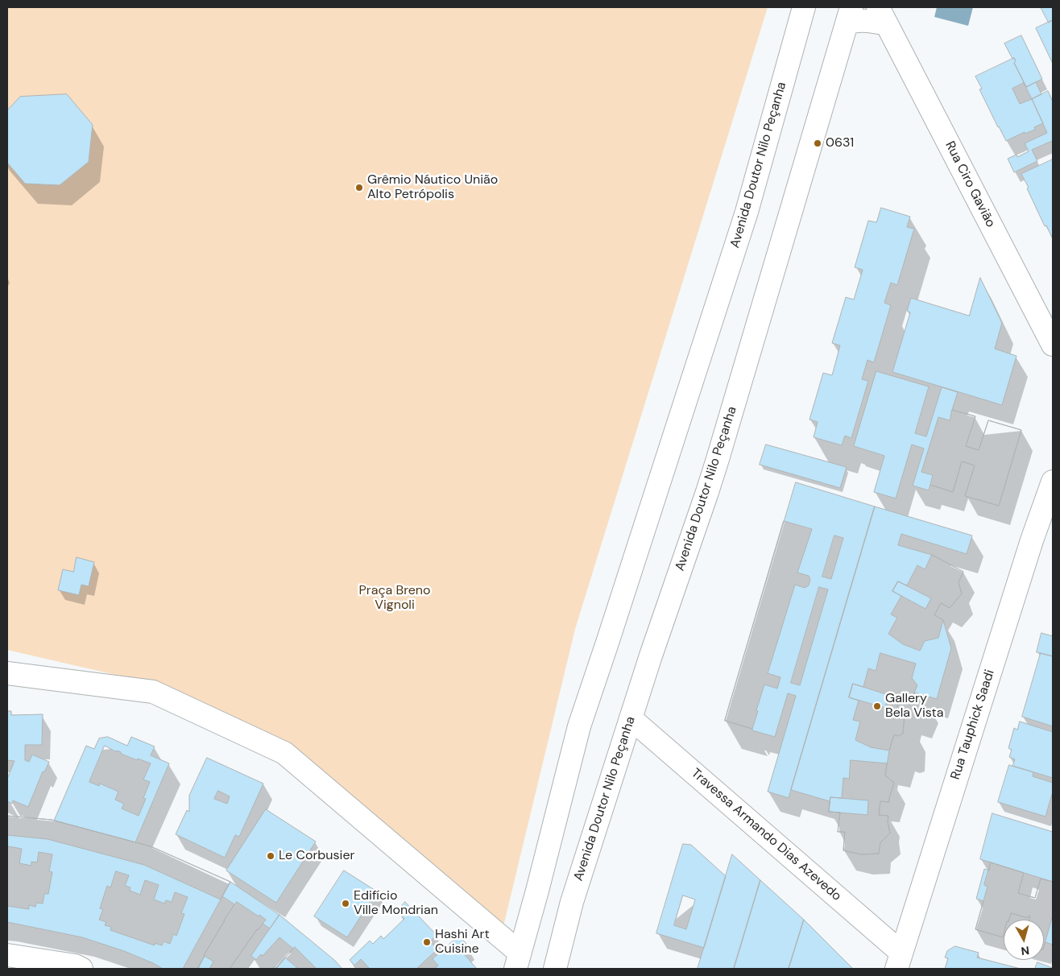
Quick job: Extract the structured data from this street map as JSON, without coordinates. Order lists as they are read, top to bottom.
{
  "streets": {
    "main road": [
      "Avenida Doutor Nilo Peçanha",
      "Rua Ciro Gavião",
      "Rua Tauphick Saadi",
      "Travessa Armando Dias Azevedo"
    ]
  },
  "crossings": [
    ["Avenida Doutor Nilo Peçanha", "Rua Ciro Gavião"],
    ["Avenida Doutor Nilo Peçanha", "Travessa Armando Dias Azevedo"],
    ["Rua Tauphick Saadi", "Travessa Armando Dias Azevedo"]
  ],
  "parks": ["Praça Breno Vignoli"],
  "places": [
    "0631",
    "Grêmio Náutico União Alto Petrópolis",
    "Gallery Bela Vista",
    "Le Corbusier",
    "Edifício Ville Mondrian",
    "Hashi Art Cuisine"
  ],
  "north": "bottom"
}
